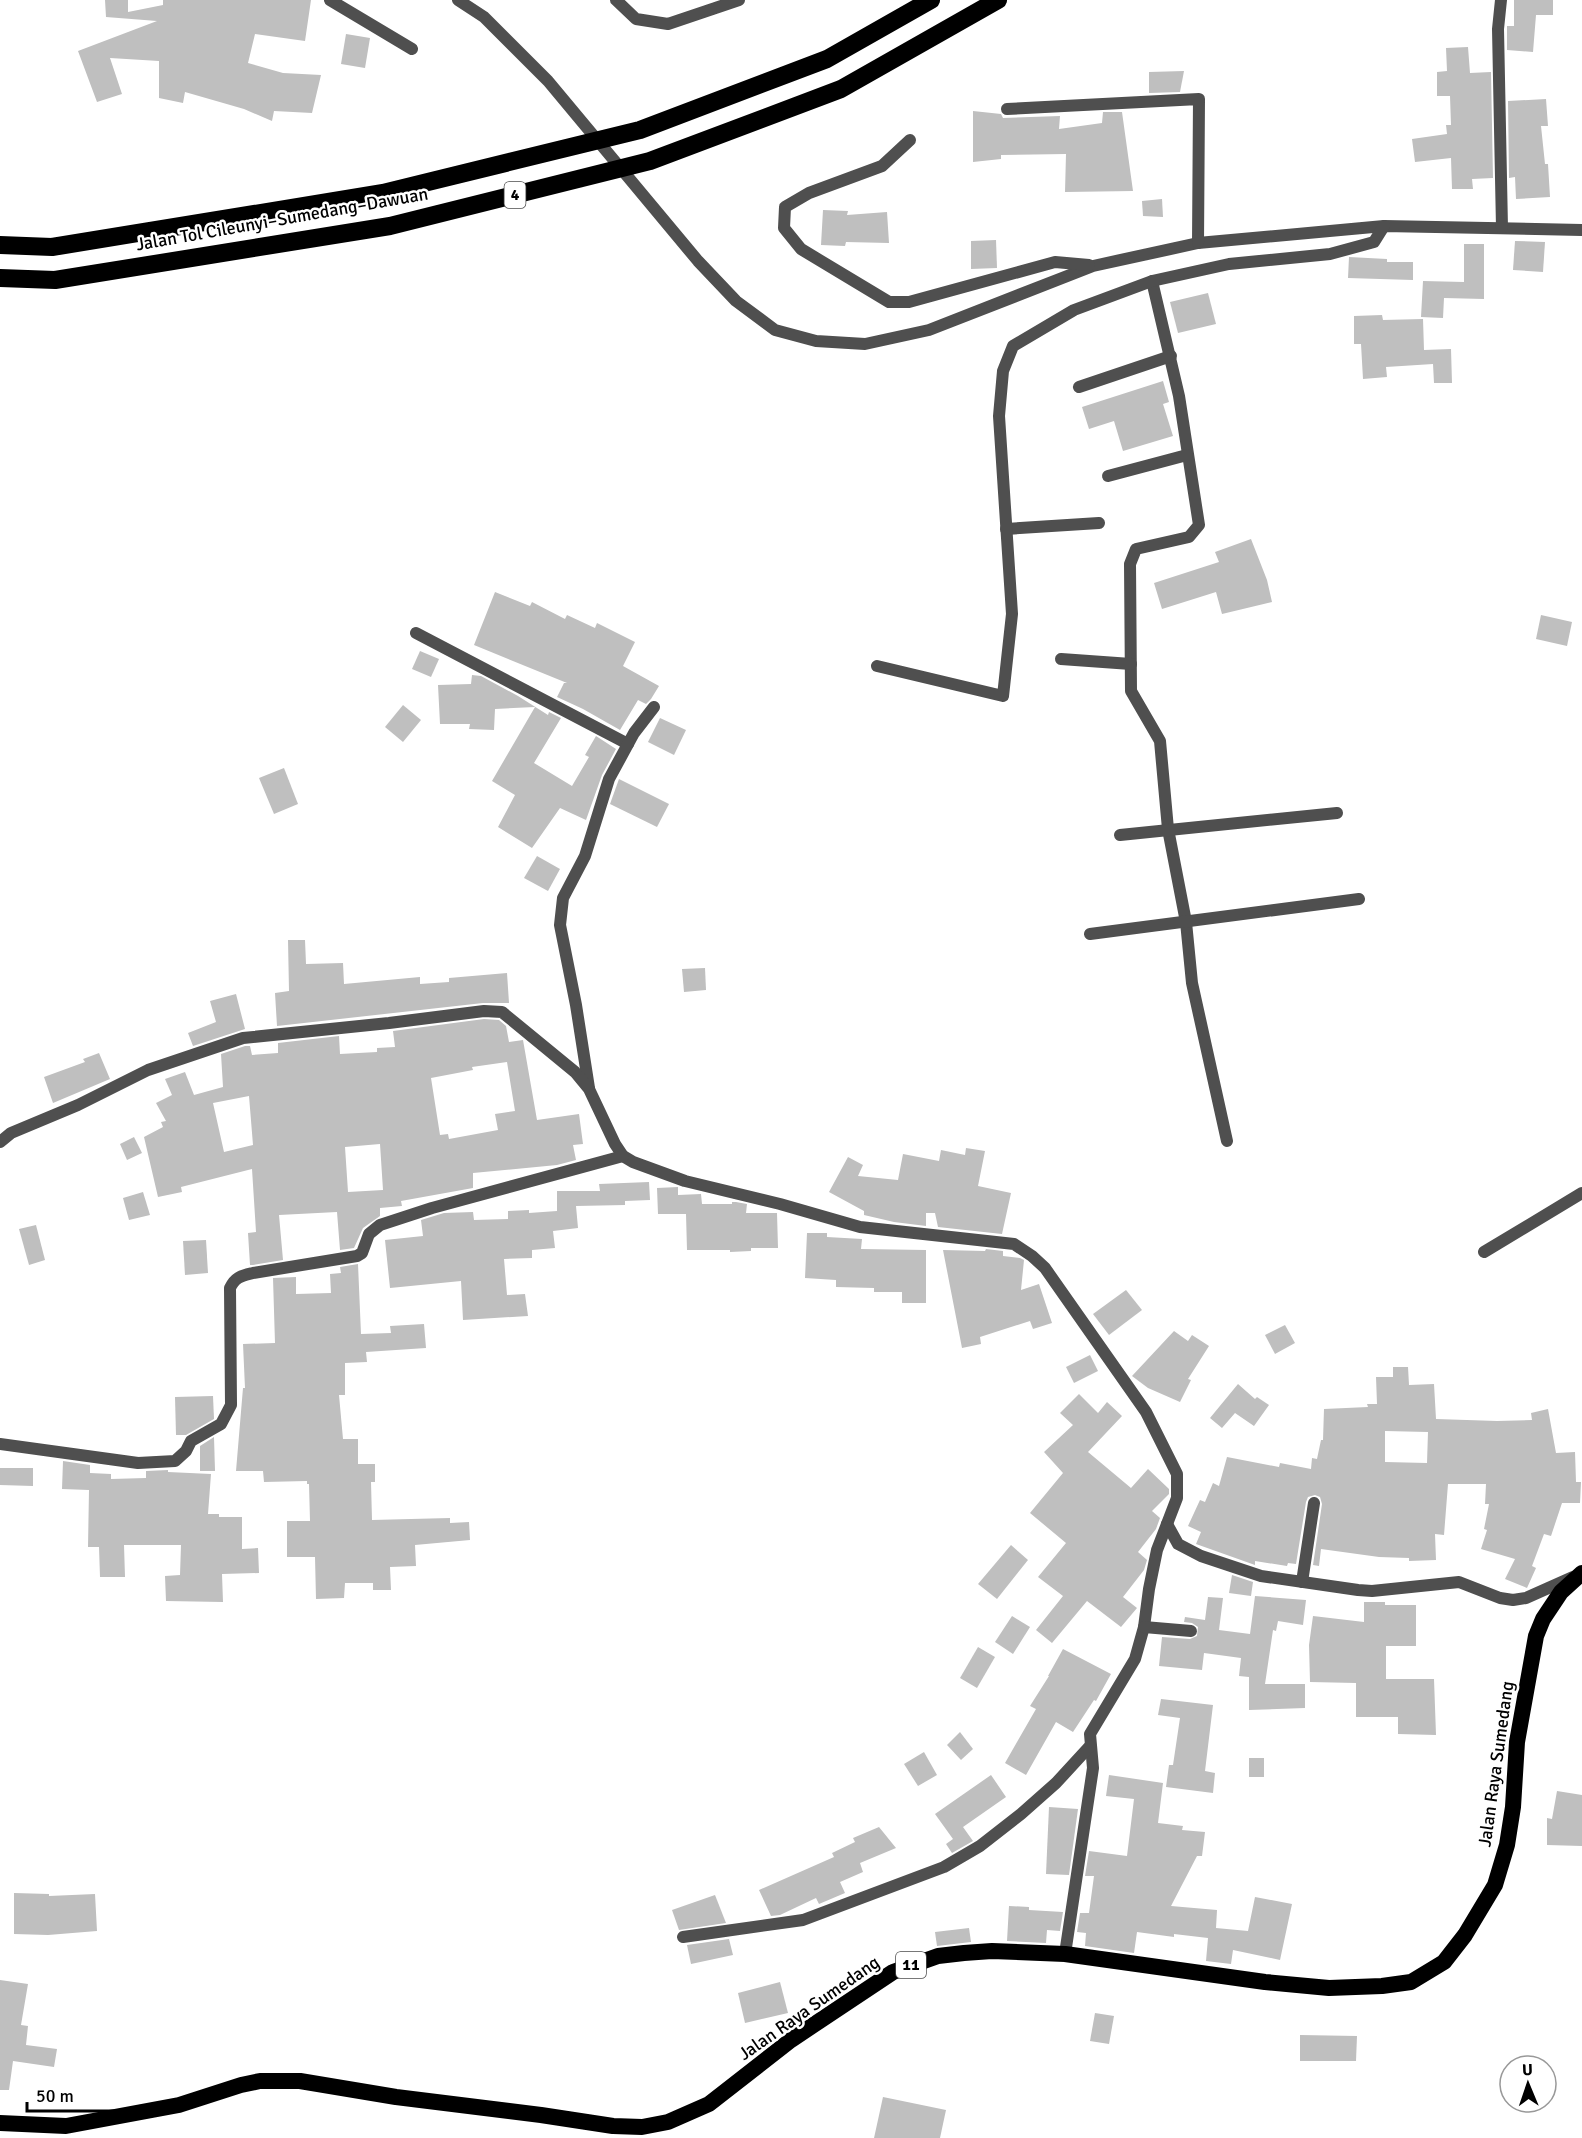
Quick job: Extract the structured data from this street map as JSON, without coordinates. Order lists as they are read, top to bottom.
{
  "streets": {
    "highway": [
      "4",
      "Jalan Tol Cileunyi–Sumedang–Dawuan",
      "Jalan Raya Sumedang",
      "11"
    ]
  },
  "scale_bar": "50 m",
  "north": "top"
}
